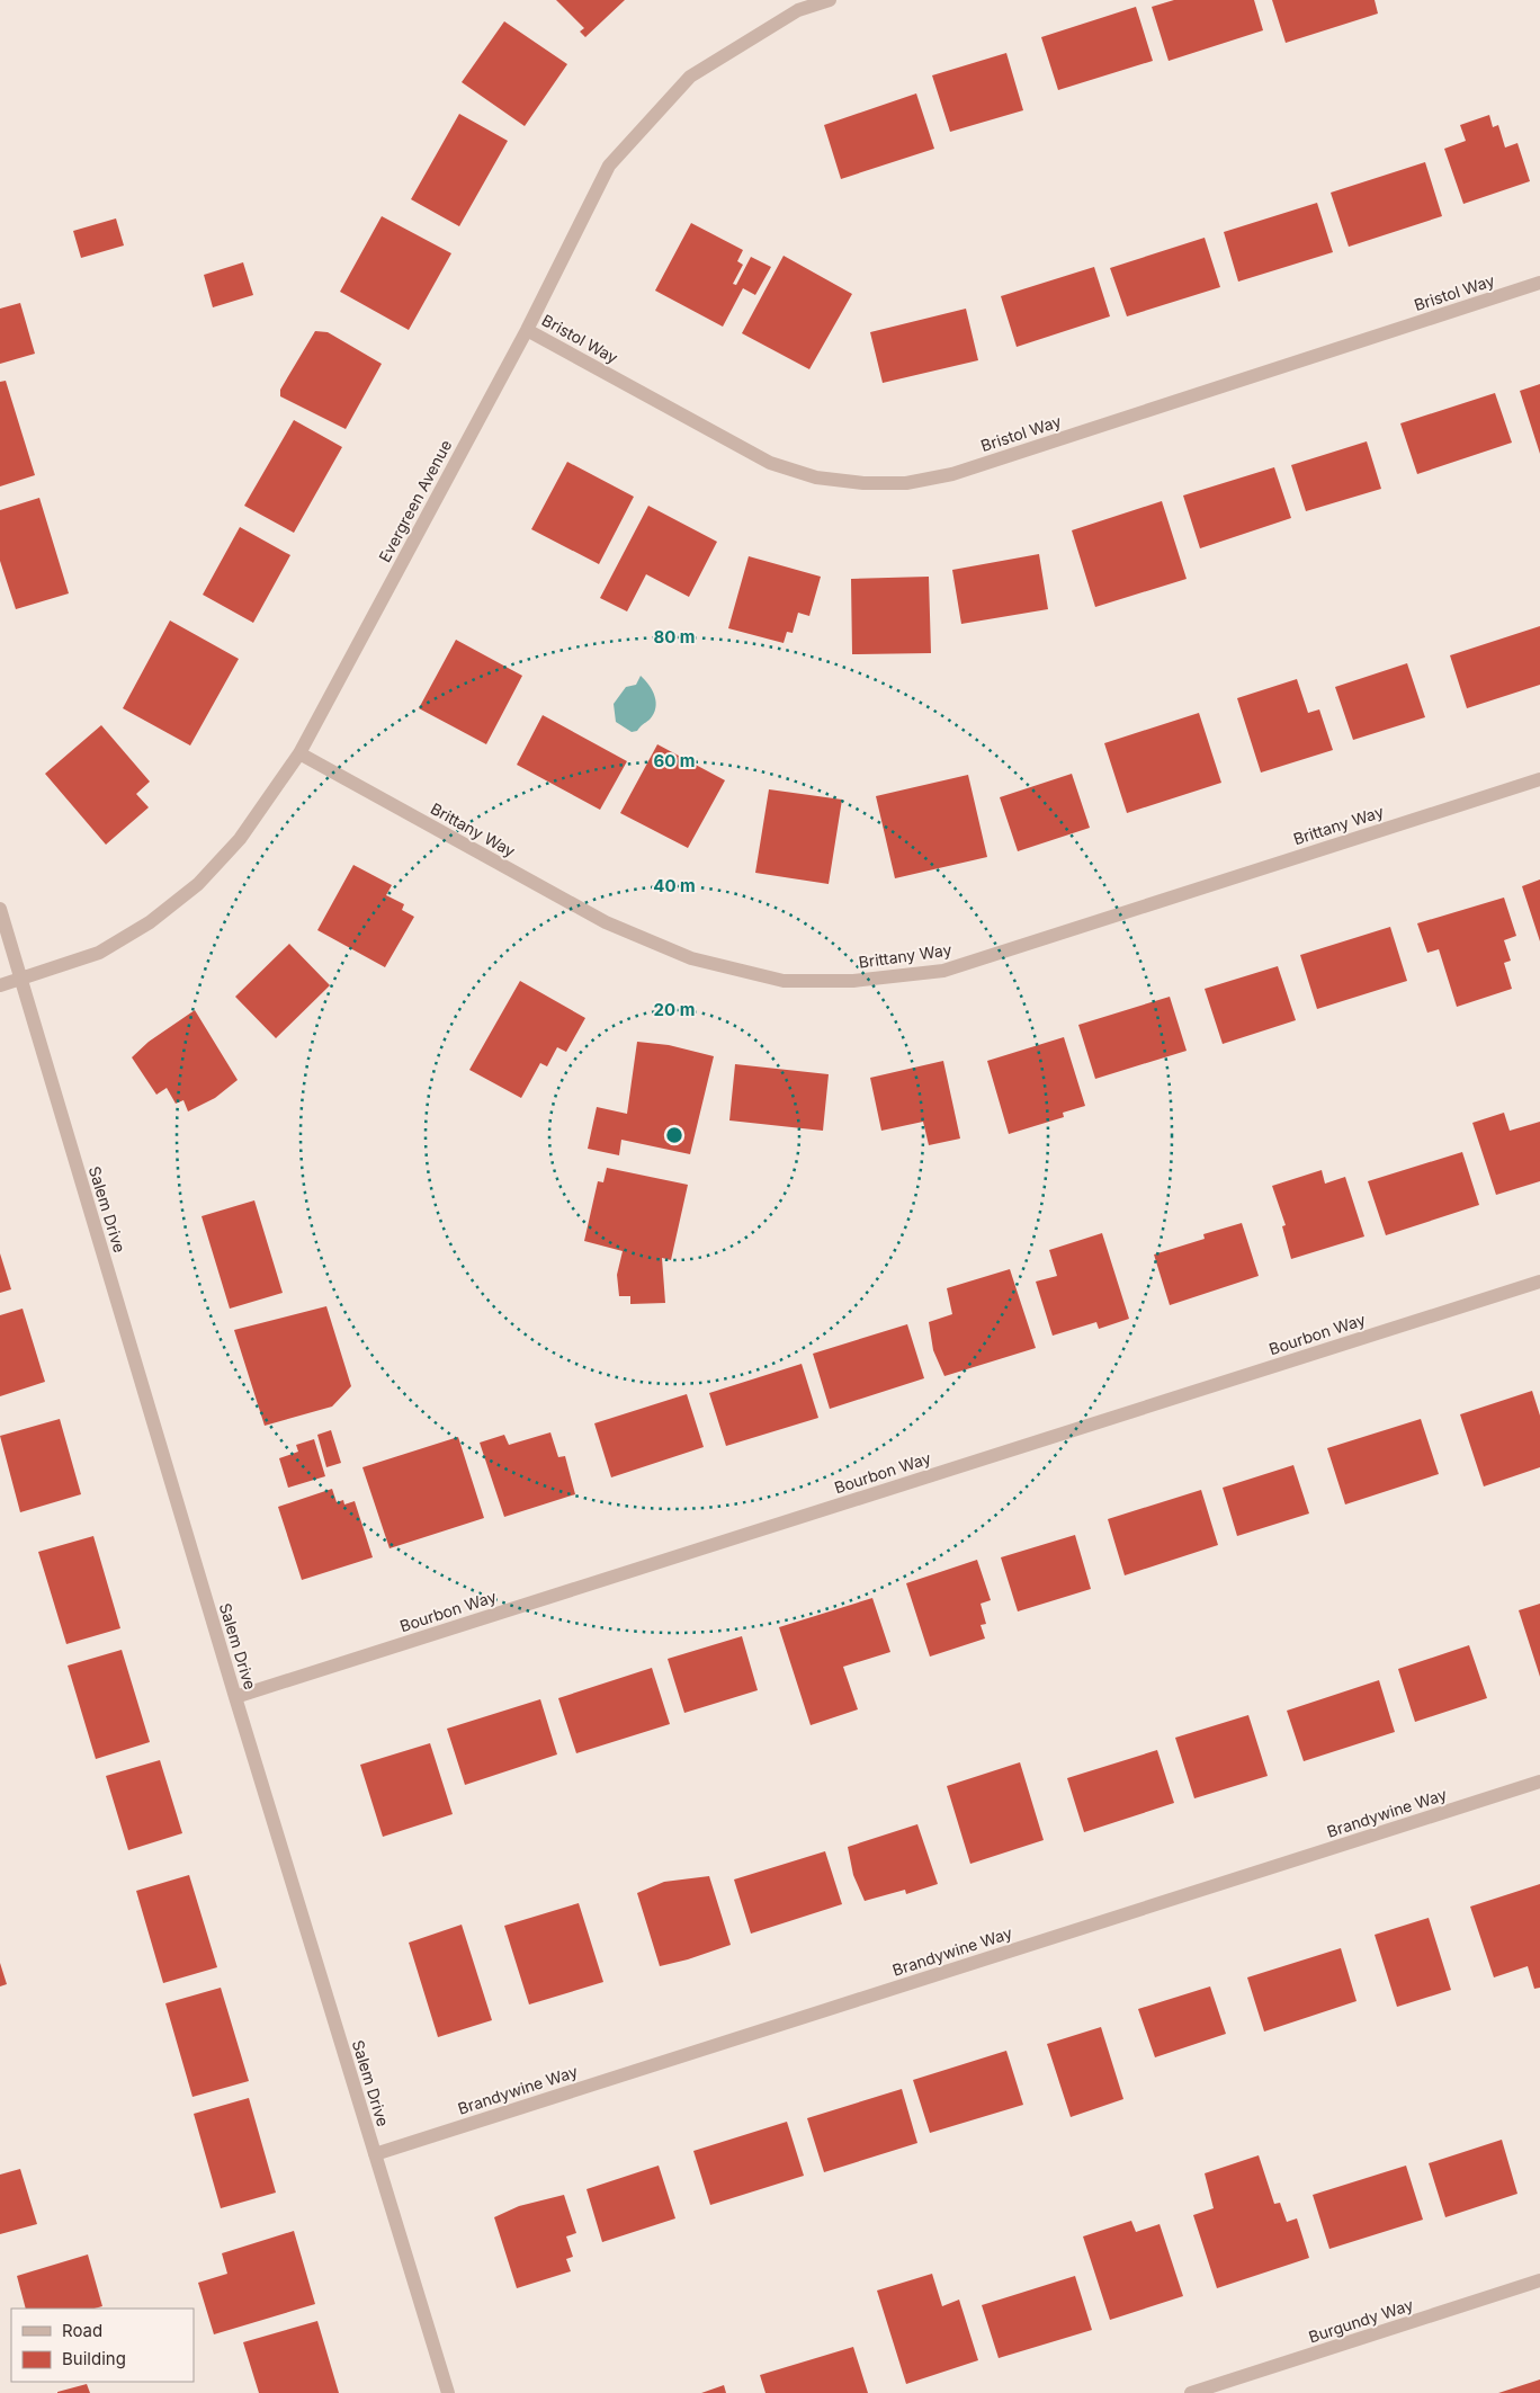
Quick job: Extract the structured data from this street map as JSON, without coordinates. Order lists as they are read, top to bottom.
{
  "streets": {
    "street": [
      "Bristol Way",
      "Evergreen Avenue",
      "Brittany Way",
      "Salem Drive",
      "Bourbon Way",
      "Brandywine Way",
      "Burgundy Way"
    ]
  },
  "crossings": [
    ["Bristol Way", "Evergreen Avenue"],
    ["Evergreen Avenue", "Brittany Way"],
    ["Evergreen Avenue", "Salem Drive"],
    ["Salem Drive", "Bourbon Way"],
    ["Salem Drive", "Brandywine Way"]
  ],
  "legend": ["Road", "Building"],
  "rings": [
    "80 m",
    "60 m",
    "40 m",
    "20 m"
  ]
}
